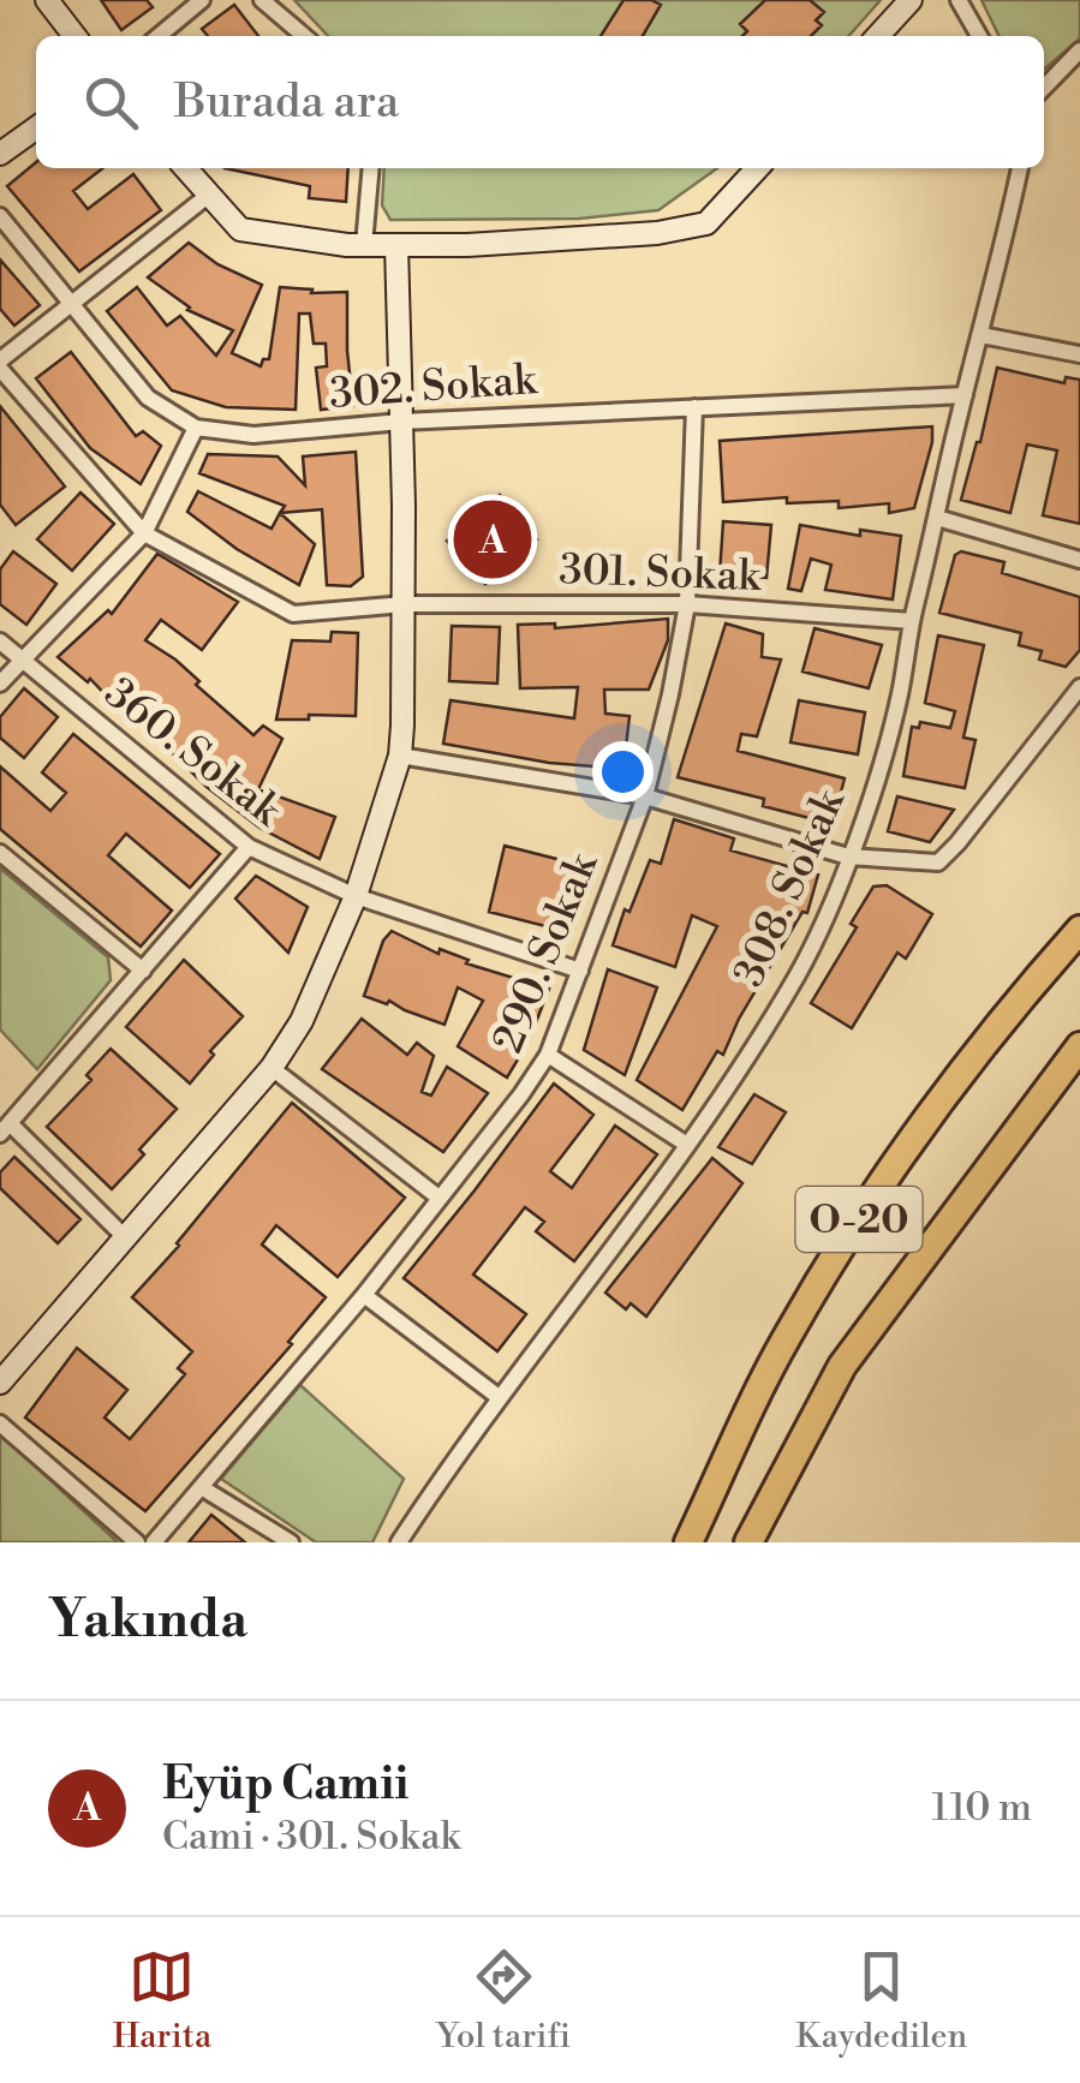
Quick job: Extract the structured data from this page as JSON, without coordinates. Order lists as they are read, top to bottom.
{
  "streets": {
    "highway": ["O-20"],
    "street": [
      "302. Sokak",
      "301. Sokak",
      "360. Sokak",
      "308. Sokak",
      "290. Sokak"
    ]
  },
  "crossings": [
    ["302. Sokak", "308. Sokak"],
    ["302. Sokak", "290. Sokak"],
    ["301. Sokak", "308. Sokak"],
    ["301. Sokak", "290. Sokak"],
    ["360. Sokak", "290. Sokak"]
  ],
  "page": {
    "search": "Burada ara",
    "pins": "A",
    "heading": "Yakında",
    "list": [
      {
        "mark": "A",
        "name": "Eyüp Camii",
        "note": "Cami · 301. Sokak",
        "value": "110 m"
      }
    ],
    "nav": ["Harita", "Yol tarifi", "Kaydedilen"]
  }
}
